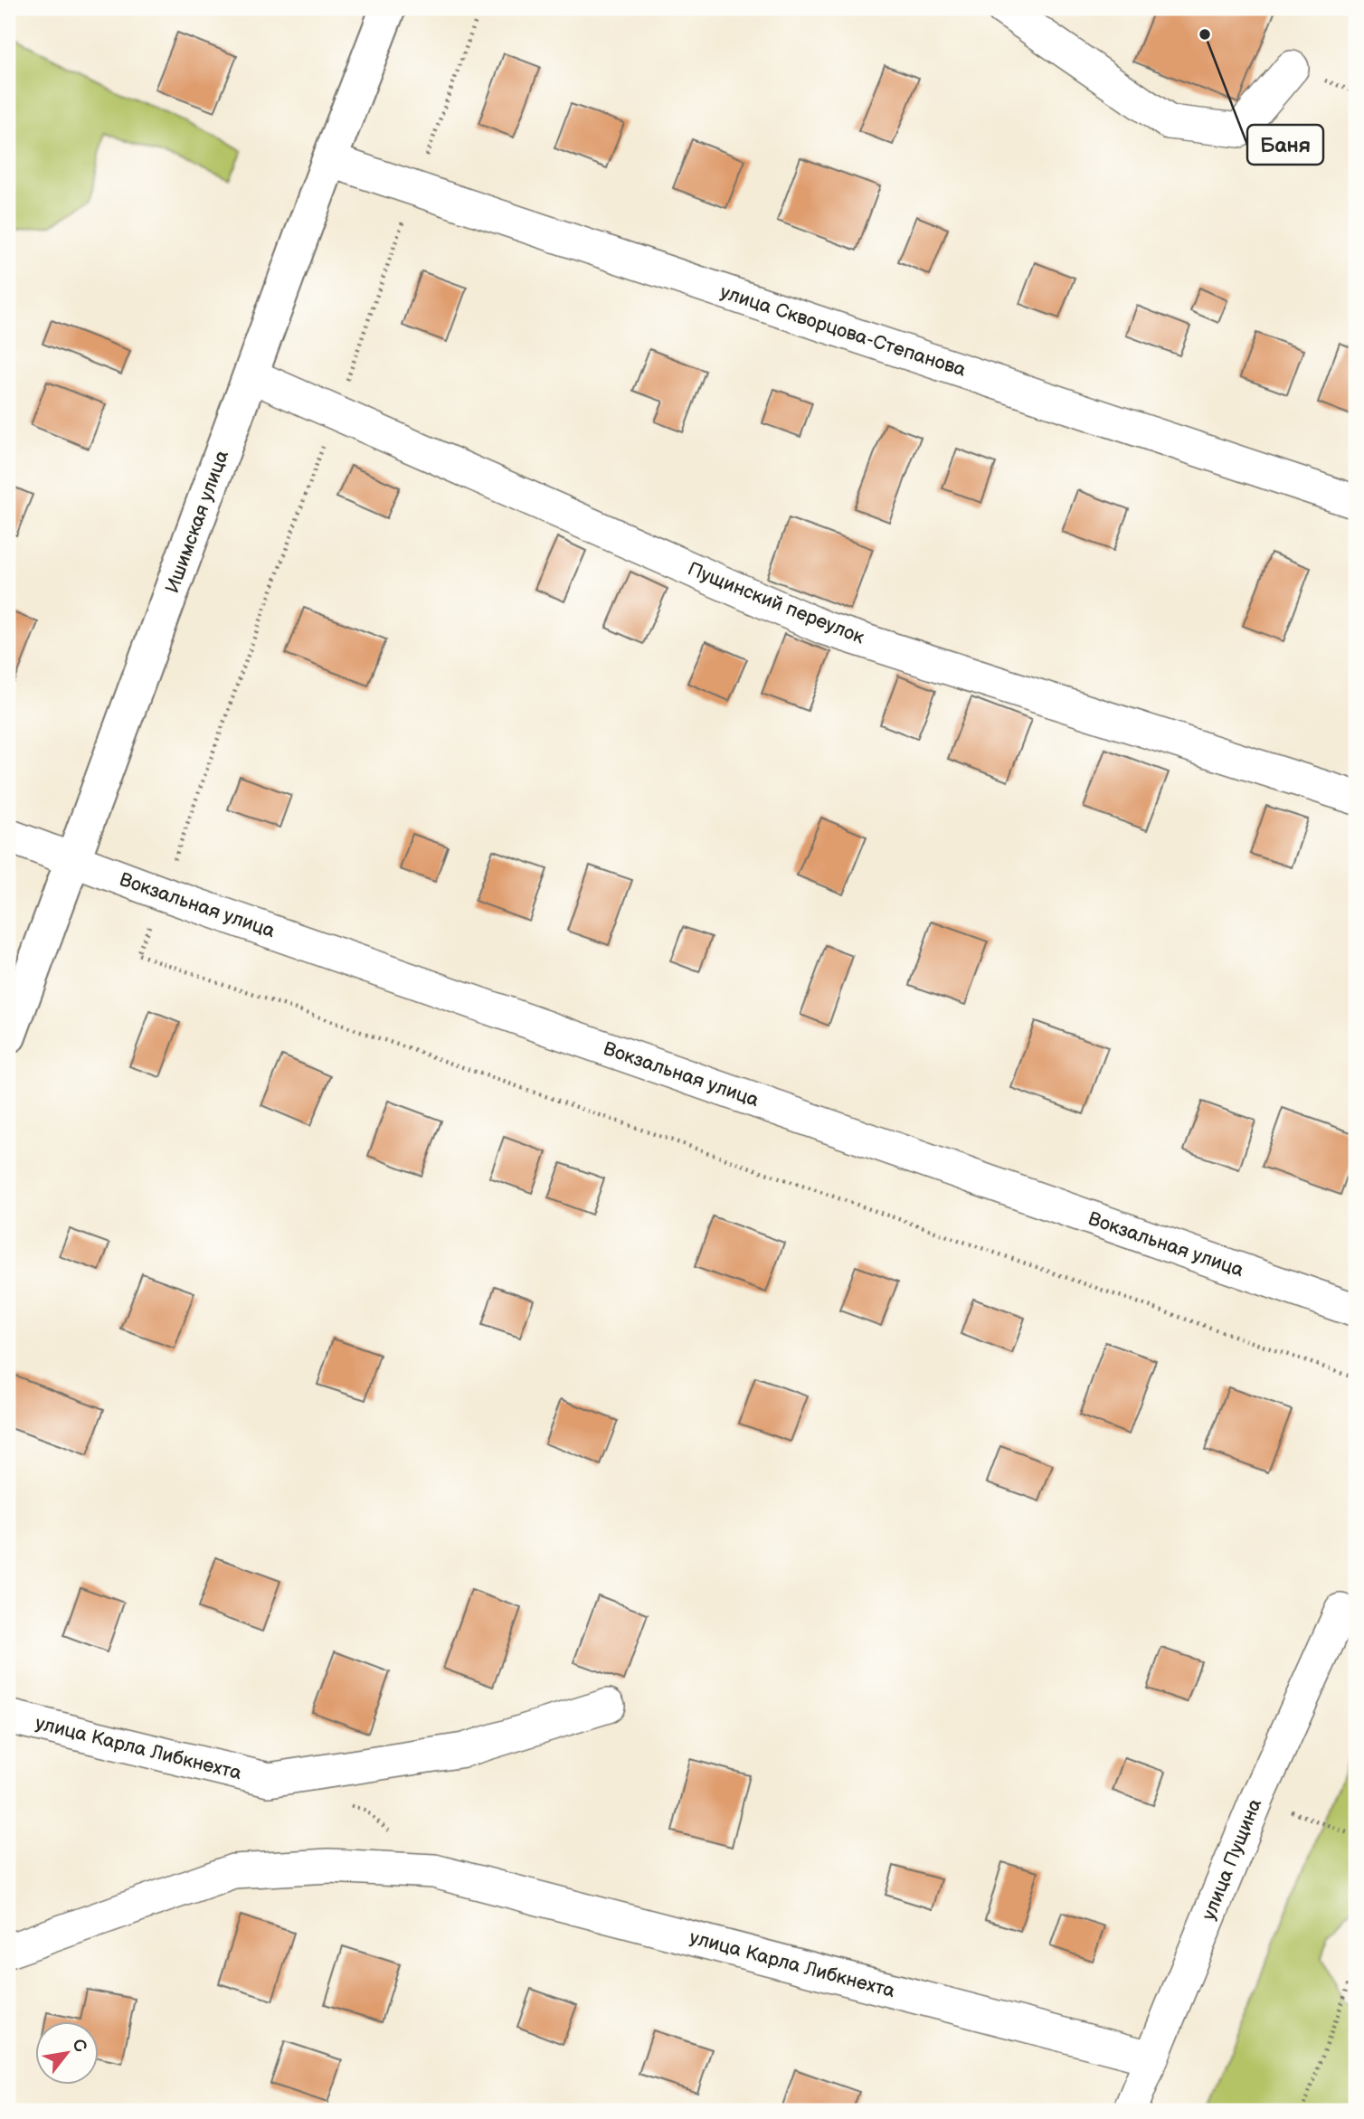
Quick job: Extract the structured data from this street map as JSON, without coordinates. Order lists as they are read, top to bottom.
{
  "streets": {
    "main road": ["Ишимская улица"],
    "street": [
      "улица Скворцова-Степанова",
      "Пущинский переулок",
      "Вокзальная улица",
      "улица Карла Либкнехта",
      "улица Пущина"
    ]
  },
  "crossings": [
    ["улица Скворцова-Степанова", "Ишимская улица"],
    ["Ишимская улица", "Пущинский переулок"],
    ["Ишимская улица", "Вокзальная улица"],
    ["улица Карла Либкнехта", "улица Пущина"]
  ],
  "places": ["Баня"],
  "north": "top right"
}
